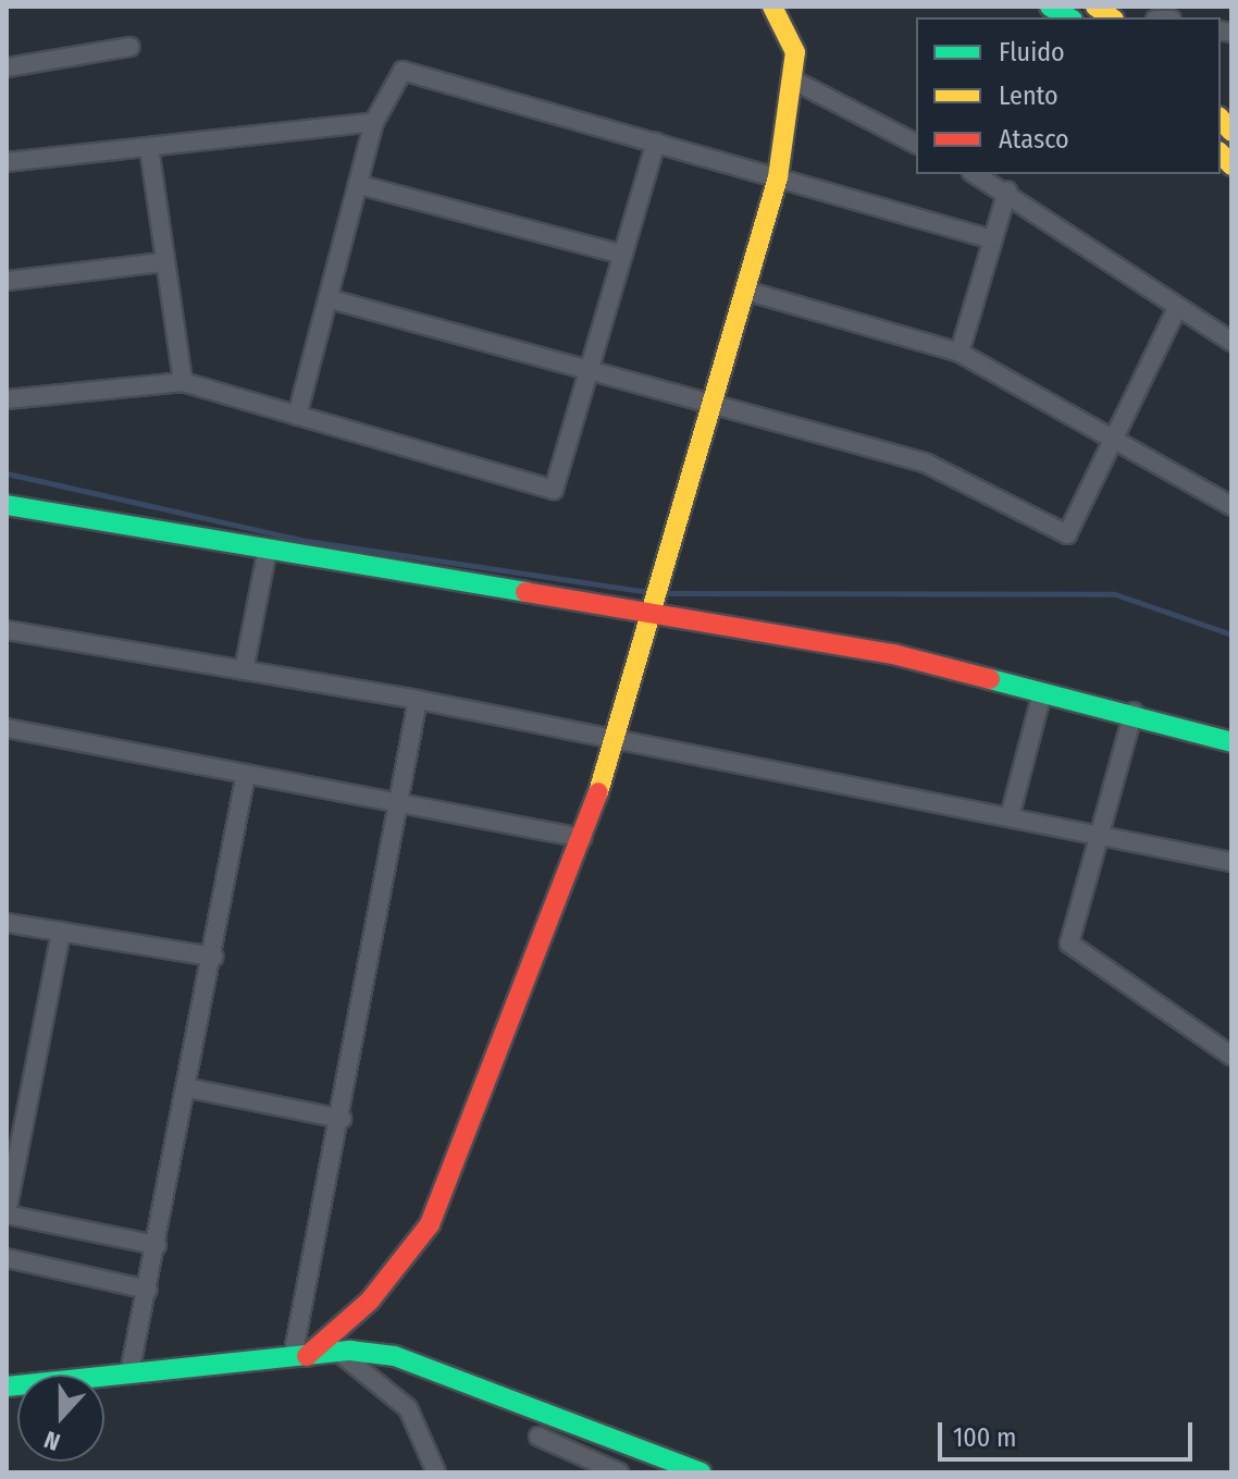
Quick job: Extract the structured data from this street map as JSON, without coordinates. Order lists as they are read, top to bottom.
{
  "legend": ["Fluido", "Lento", "Atasco"],
  "scale_bar": "100 m",
  "north": "bottom"
}
